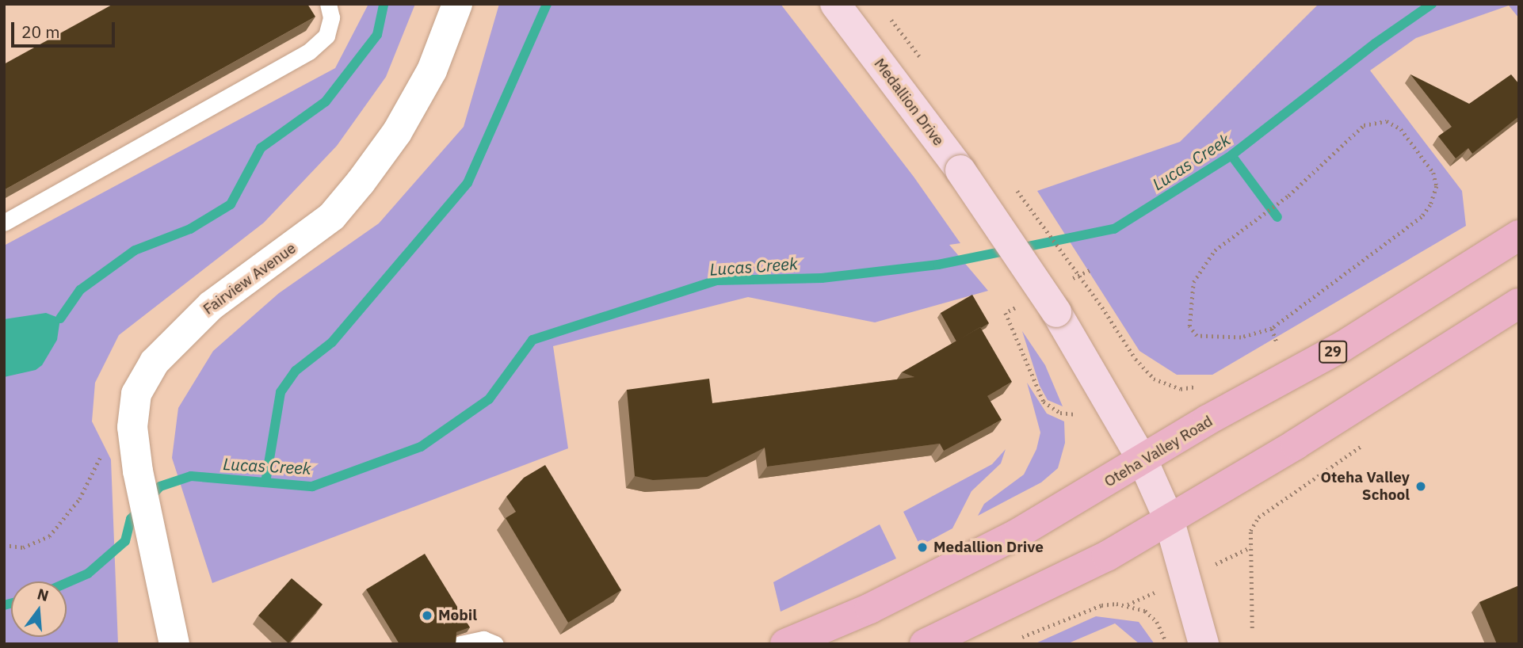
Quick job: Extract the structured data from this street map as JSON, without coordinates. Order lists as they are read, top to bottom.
{
  "streets": {
    "main road": ["29", "Oteha Valley Road"],
    "street": ["Medallion Drive", "Fairview Avenue"]
  },
  "crossings": [
    ["Medallion Drive", "Oteha Valley Road"]
  ],
  "water": ["Lucas Creek"],
  "places": ["Oteha Valley School", "Medallion Drive", "Mobil"],
  "scale_bar": "20 m",
  "north": "top"
}
